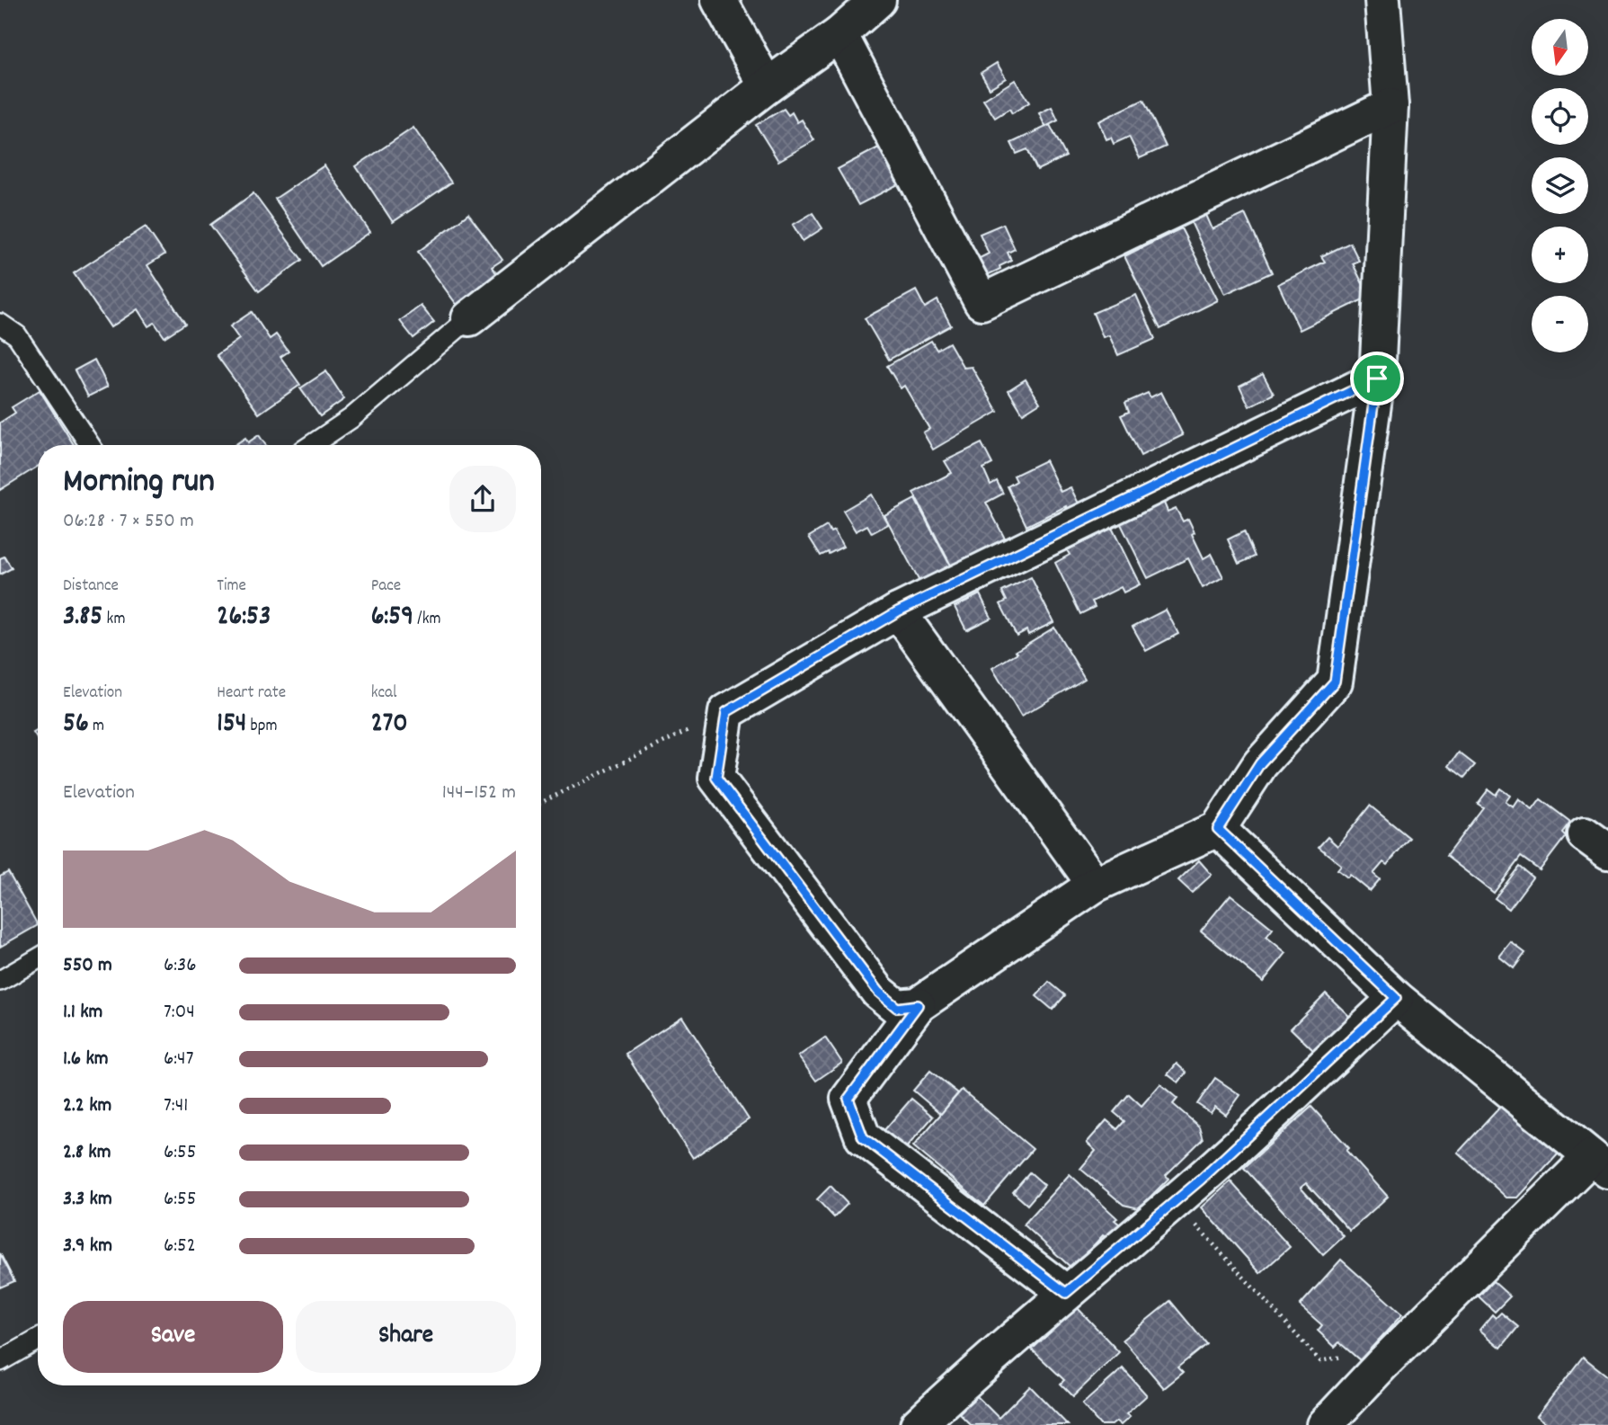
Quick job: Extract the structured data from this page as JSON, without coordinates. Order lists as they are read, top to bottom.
{
  "north": "bottom",
  "page": {
    "map_buttons": ["+", "−"],
    "heading": ["Morning run", "06:28 · 7 × 550 m"],
    "stats": [
      ["Distance", "3.85 km"],
      ["Time", "26:53"],
      ["Pace", "6:59 /km"],
      ["Elevation", "56 m"],
      ["Heart rate", "154 bpm"],
      ["kcal", "270"]
    ],
    "chart": ["Elevation", "144–152 m"],
    "list": [
      {
        "name": "550 m",
        "note": "6:36"
      },
      {
        "name": "1.1 km",
        "note": "7:04"
      },
      {
        "name": "1.6 km",
        "note": "6:47"
      },
      {
        "name": "2.2 km",
        "note": "7:41"
      },
      {
        "name": "2.8 km",
        "note": "6:55"
      },
      {
        "name": "3.3 km",
        "note": "6:55"
      },
      {
        "name": "3.9 km",
        "note": "6:52"
      }
    ],
    "buttons": ["Save", "Share"]
  }
}
